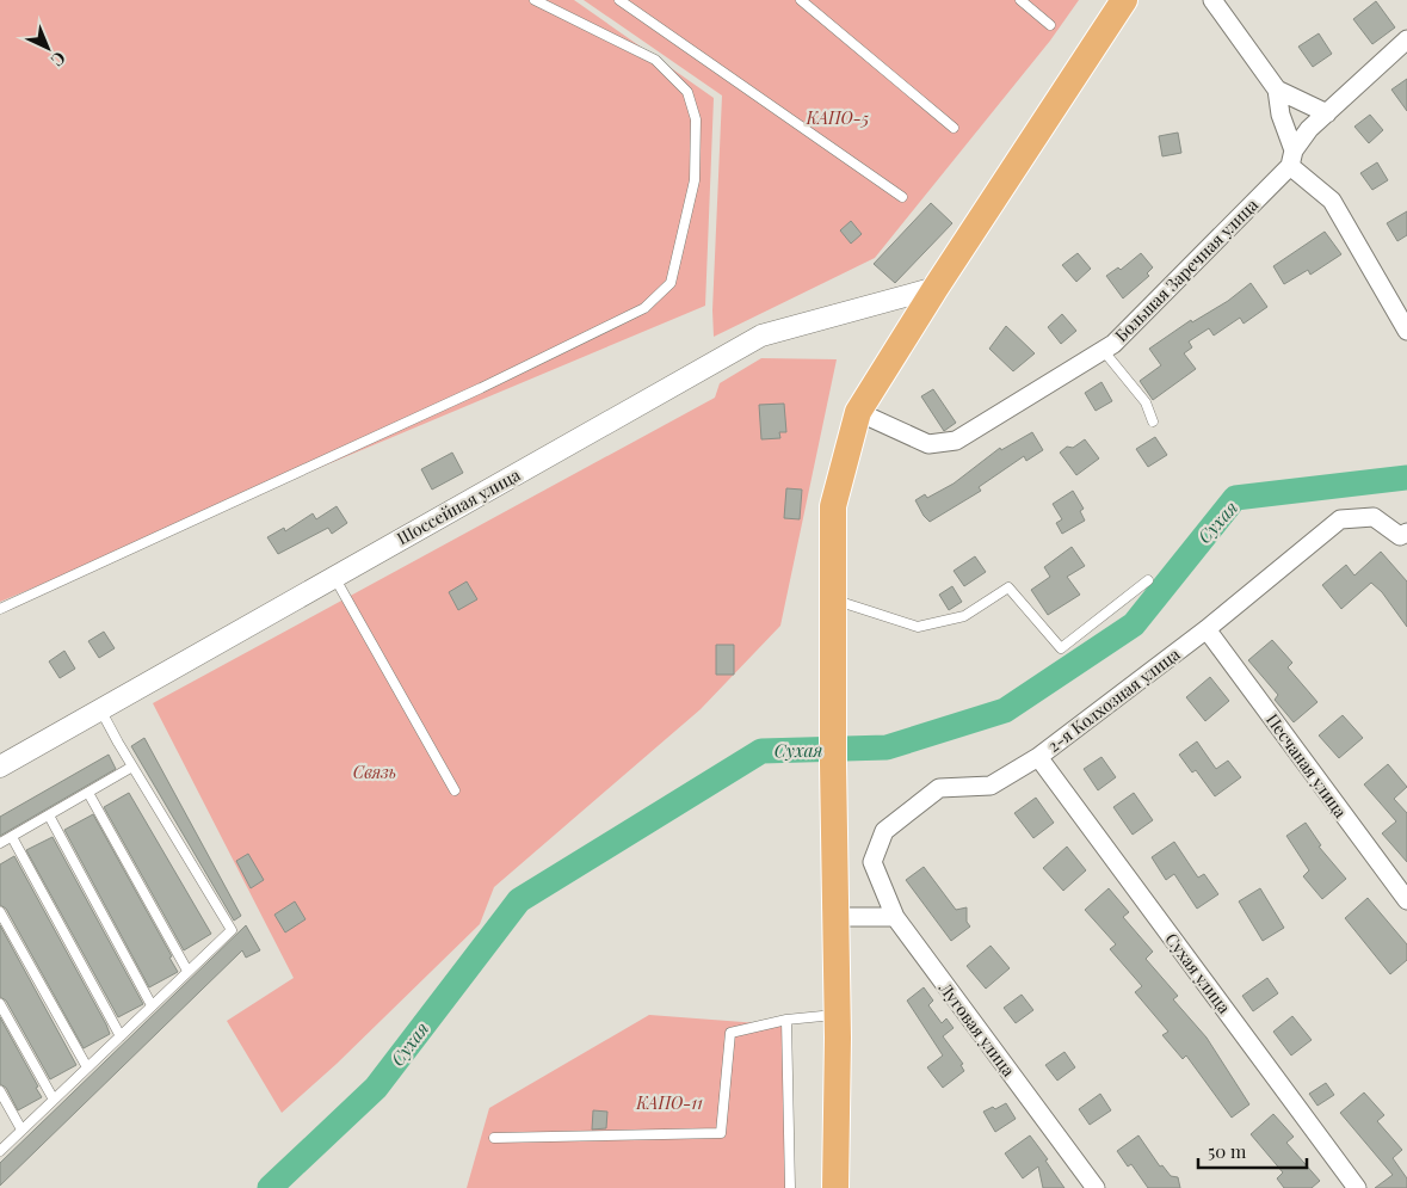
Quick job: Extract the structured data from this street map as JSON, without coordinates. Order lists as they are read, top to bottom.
{
  "streets": {
    "street": [
      "Большая Заречная улица",
      "Шоссейная улица",
      "2-я Колхозная улица",
      "Песчаная улица",
      "Сухая улица",
      "Луговая улица"
    ]
  },
  "crossings": [
    ["2-я Колхозная улица", "Песчаная улица"],
    ["2-я Колхозная улица", "Сухая улица"],
    ["2-я Колхозная улица", "Луговая улица"]
  ],
  "water": ["Сухая"],
  "parks": ["КАПО-5", "Связь", "КАПО-11"],
  "scale_bar": "50 m",
  "north": "bottom right"
}
